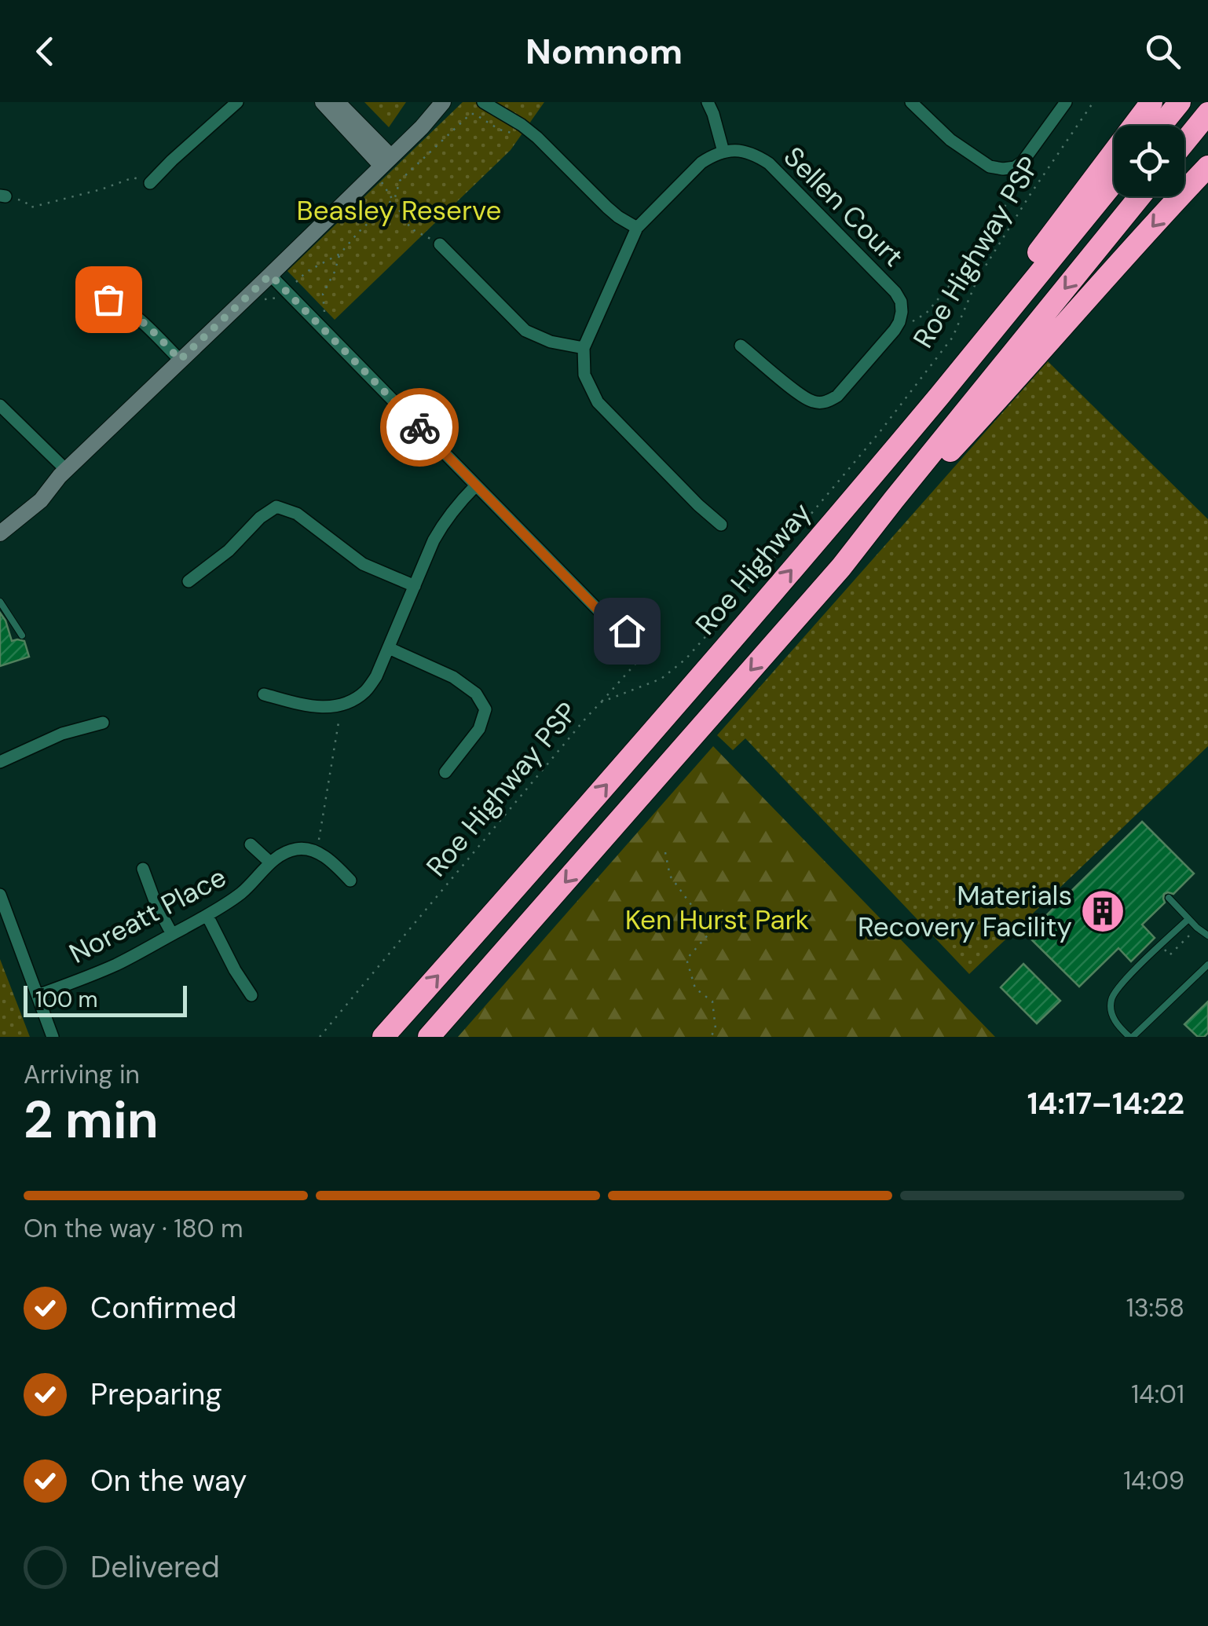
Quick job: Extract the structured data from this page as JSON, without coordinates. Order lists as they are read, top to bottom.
{
  "streets": {
    "highway": ["Roe Highway"],
    "street": ["Sellen Court", "Noreatt Place"],
    "path": ["Roe Highway PSP"]
  },
  "parks": ["Beasley Reserve", "Ken Hurst Park"],
  "places": {
    "building": ["Materials Recovery Facility"]
  },
  "scale_bar": "100 m",
  "page": {
    "header": "Nomnom",
    "scale": "100 m",
    "heading": ["2 min", "Arriving in", "14:17–14:22"],
    "bar": "On the way · 180 m",
    "list": [
      ["Confirmed", "13:58"],
      ["Preparing", "14:01"],
      ["On the way", "14:09"],
      "Delivered"
    ]
  }
}
